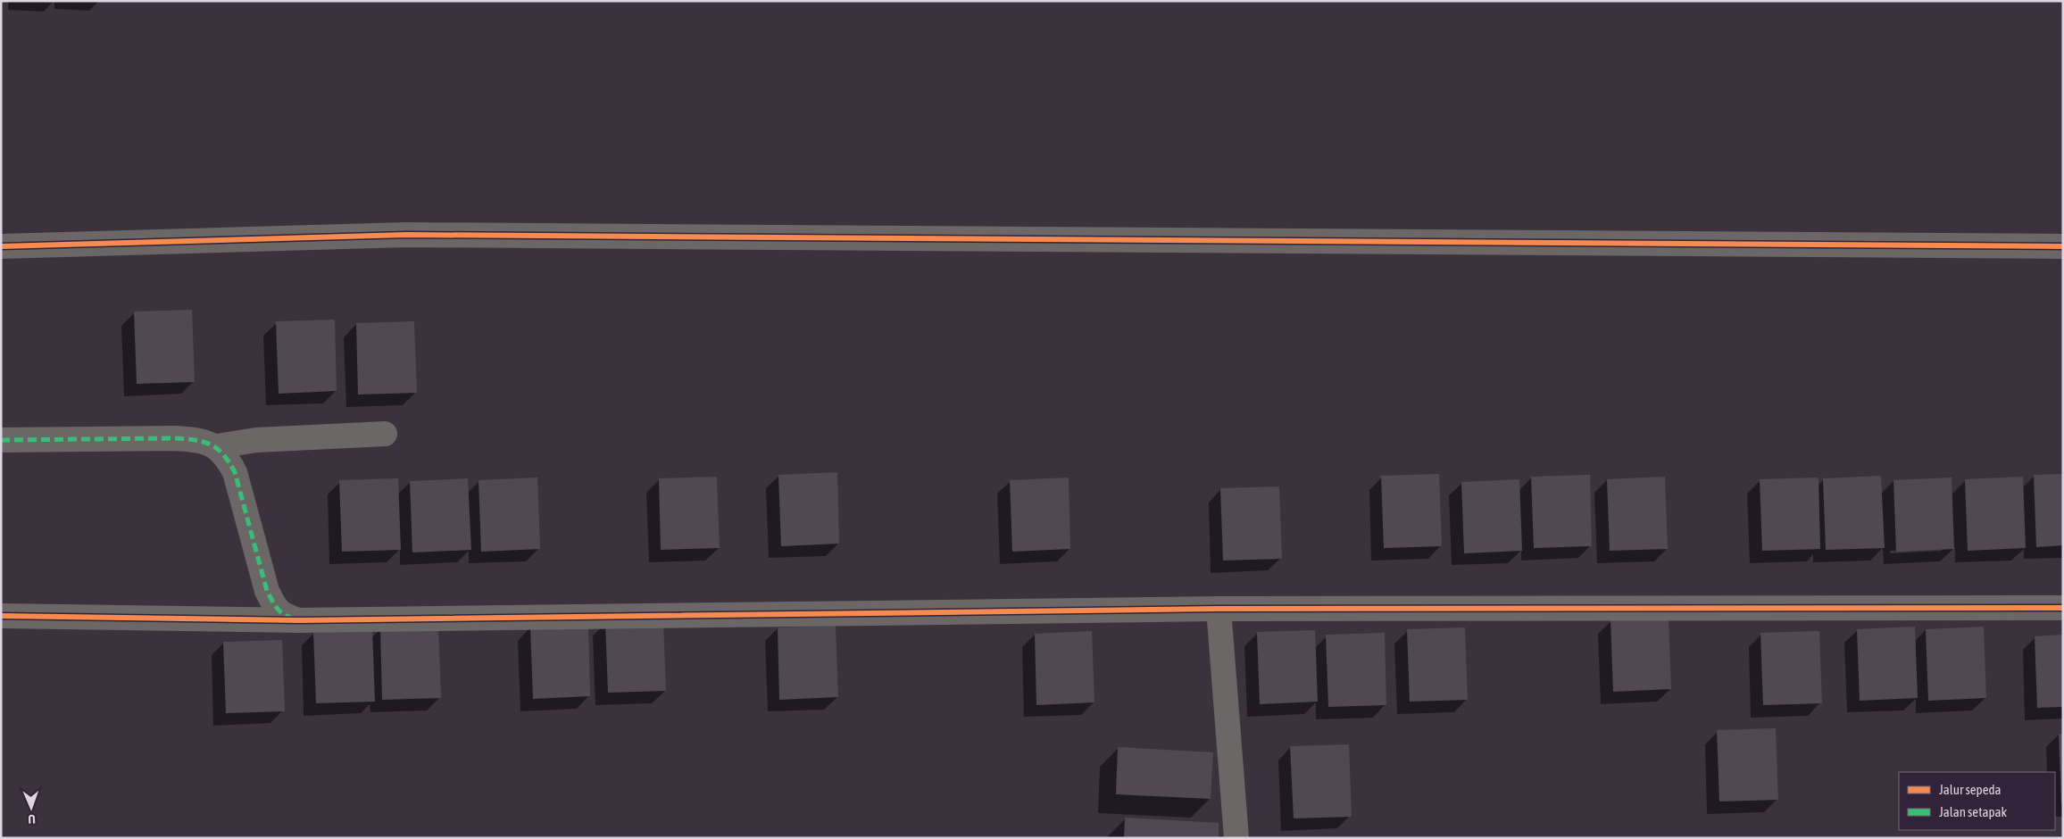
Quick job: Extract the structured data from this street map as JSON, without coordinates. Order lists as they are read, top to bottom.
{
  "legend": ["Jalur sepeda", "Jalan setapak"],
  "north": "bottom"
}
